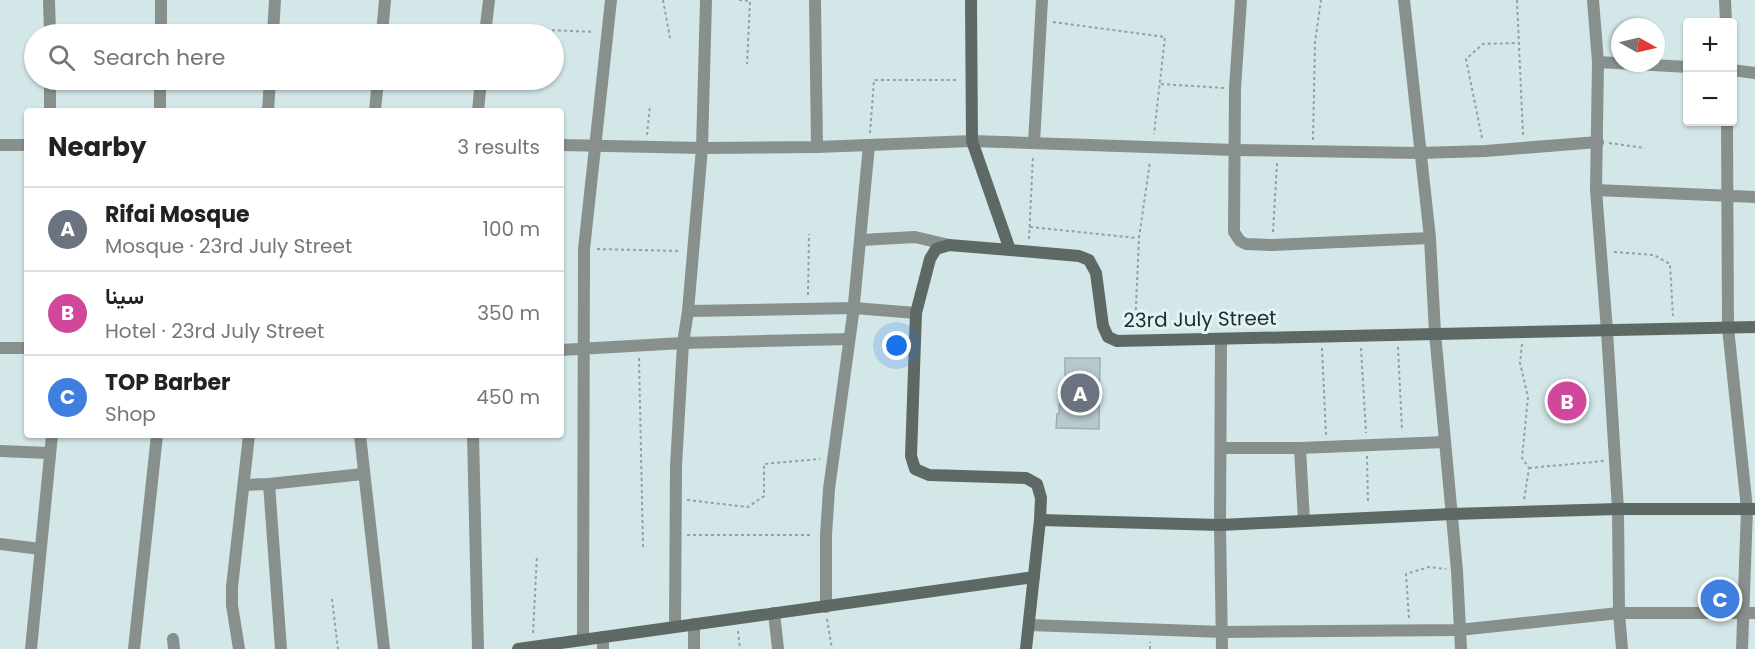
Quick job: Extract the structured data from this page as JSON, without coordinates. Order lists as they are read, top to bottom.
{
  "streets": {
    "street": ["23rd July Street"]
  },
  "north": "right",
  "page": {
    "map_buttons": ["+", "−"],
    "search": "Search here",
    "heading": ["Nearby", "3 results"],
    "list": [
      {
        "mark": "A",
        "name": "Rifai Mosque",
        "note": "Mosque · 23rd July Street",
        "value": "100 m"
      },
      {
        "mark": "B",
        "name": "سينا",
        "note": "Hotel · 23rd July Street",
        "value": "350 m"
      },
      {
        "mark": "C",
        "name": "TOP Barber",
        "note": "Shop",
        "value": "450 m"
      }
    ],
    "pins": ["A", "B", "C"]
  }
}
